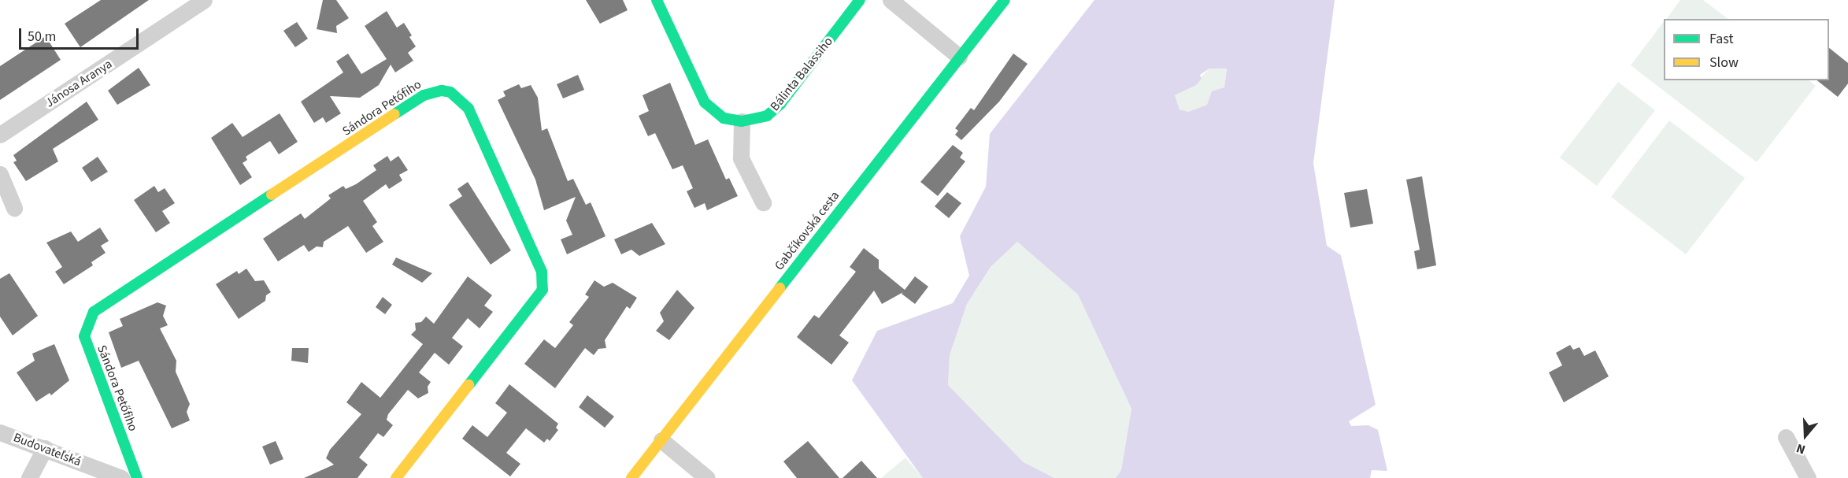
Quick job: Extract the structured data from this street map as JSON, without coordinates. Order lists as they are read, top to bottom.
{
  "streets": {
    "street": [
      "Bálinta Balassiho",
      "Jánosa Aranya",
      "Sándora Petőfiho",
      "Gabčíkovská cesta",
      "Budovateľská"
    ]
  },
  "legend": ["Fast", "Slow"],
  "scale_bar": "50 m",
  "north": "bottom"
}
